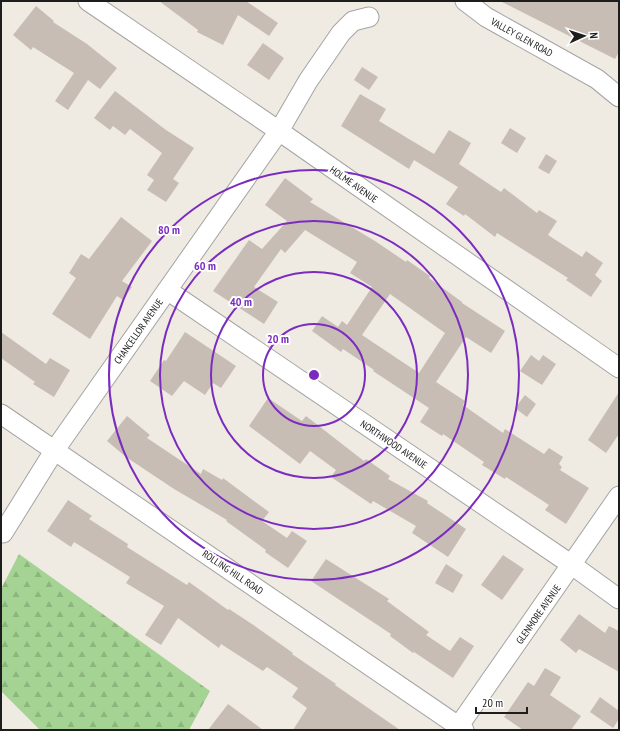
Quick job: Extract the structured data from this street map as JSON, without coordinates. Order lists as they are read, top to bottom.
{
  "streets": {
    "street": [
      "VALLEY GLEN ROAD",
      "HOLME AVENUE",
      "CHANCELLOR AVENUE",
      "NORTHWOOD AVENUE",
      "ROLLING HILL ROAD",
      "GLENMORE AVENUE"
    ]
  },
  "crossings": [
    ["HOLME AVENUE", "CHANCELLOR AVENUE"],
    ["CHANCELLOR AVENUE", "NORTHWOOD AVENUE"],
    ["CHANCELLOR AVENUE", "ROLLING HILL ROAD"],
    ["NORTHWOOD AVENUE", "GLENMORE AVENUE"],
    ["ROLLING HILL ROAD", "GLENMORE AVENUE"]
  ],
  "scale_bar": "20 m",
  "north": "right",
  "rings": [
    "80 m",
    "60 m",
    "40 m",
    "20 m"
  ]
}
